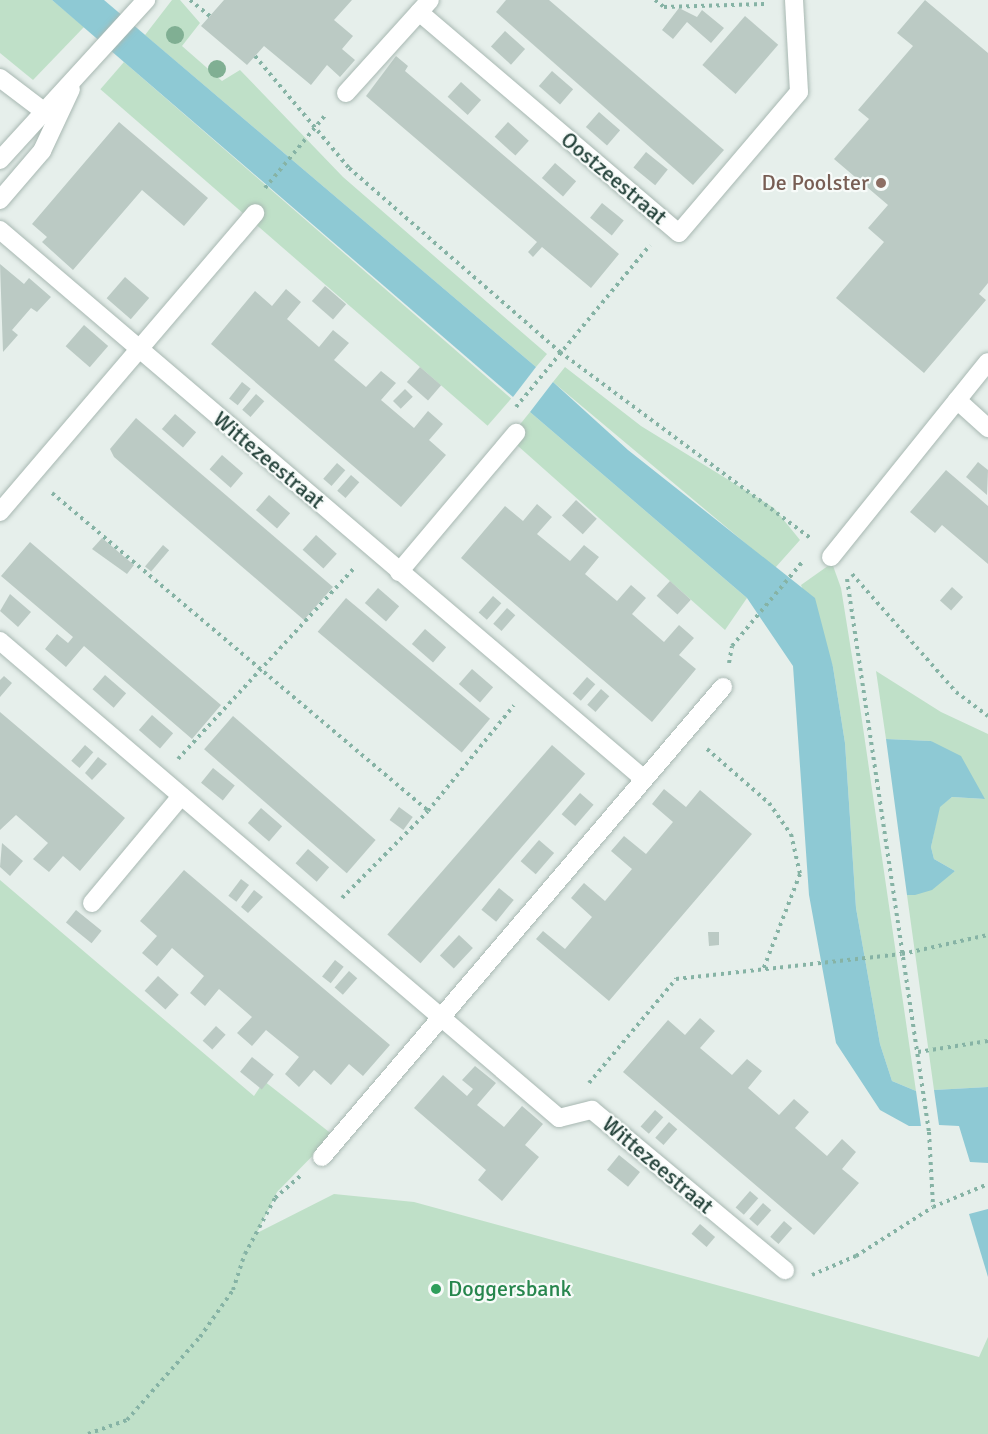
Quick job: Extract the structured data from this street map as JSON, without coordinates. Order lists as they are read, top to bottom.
{
  "streets": {
    "street": ["Oostzeestraat", "Wittezeestraat"]
  },
  "places": ["De Poolster", "Doggersbank"]
}
